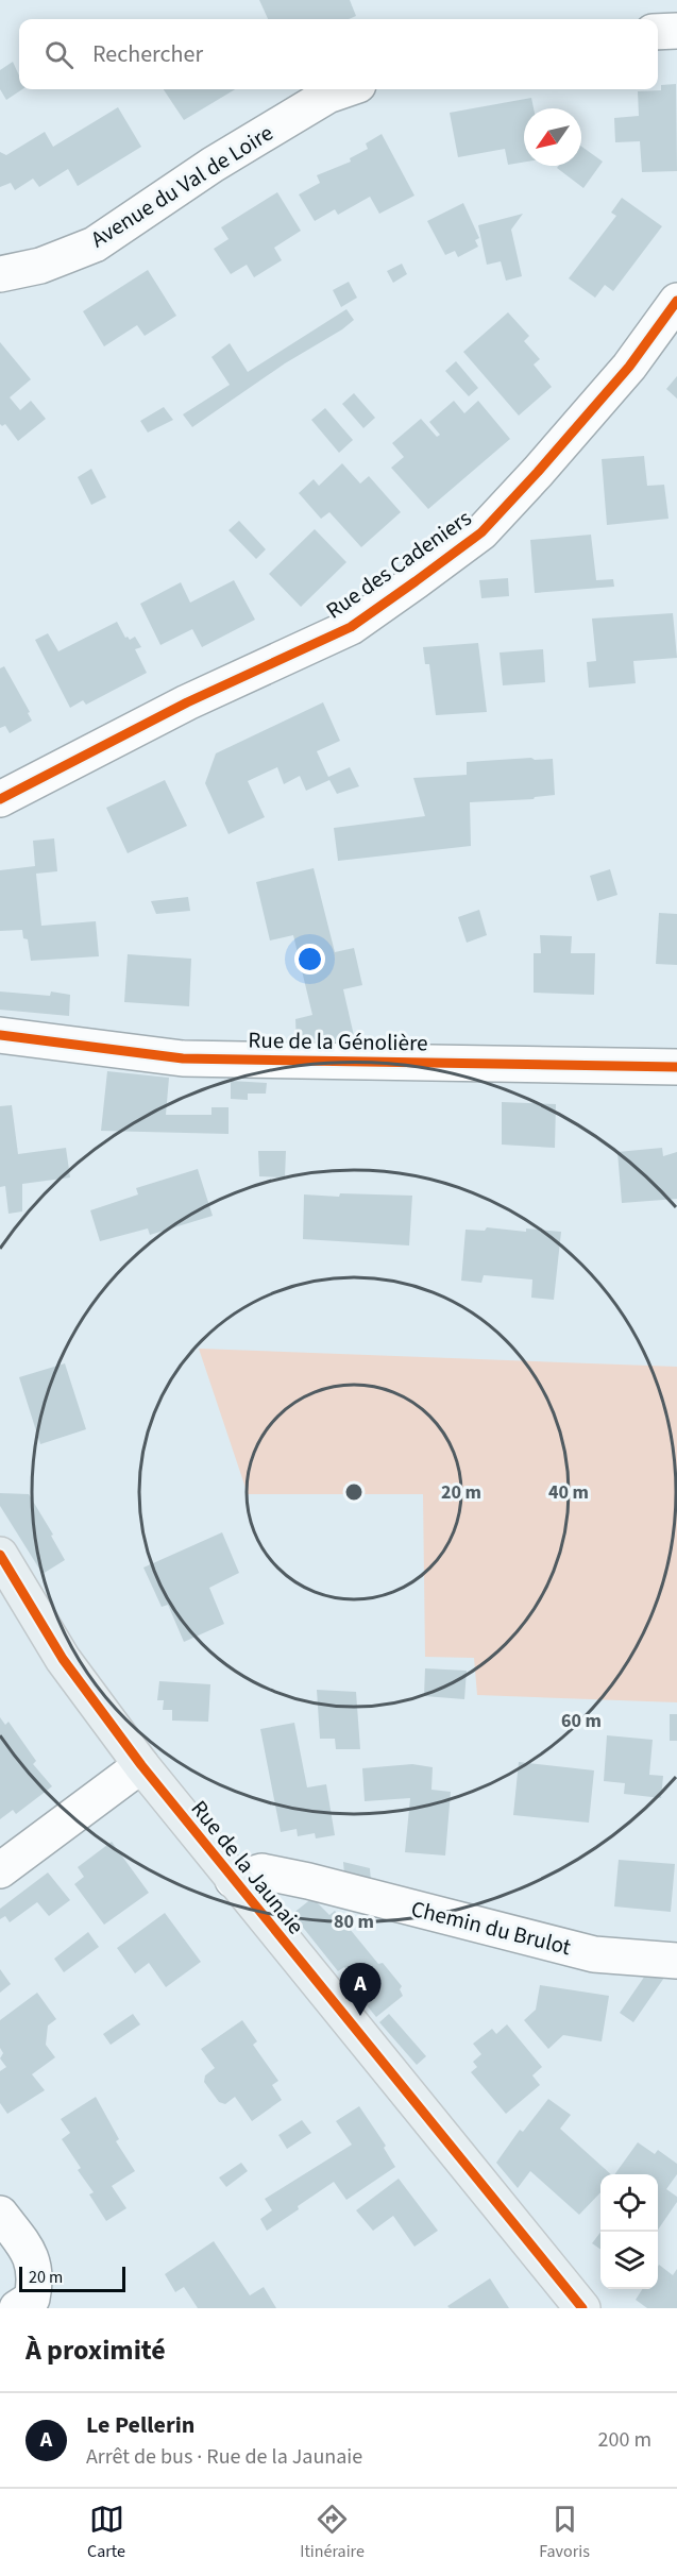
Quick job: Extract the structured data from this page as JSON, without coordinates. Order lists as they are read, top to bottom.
{
  "streets": {
    "main road": ["Rue de la Jaunaie"],
    "street": [
      "Avenue du Val de Loire",
      "Rue des Cadeniers",
      "Rue de la Génolière",
      "Chemin du Brulot"
    ]
  },
  "crossings": [
    ["Rue de la Jaunaie", "Chemin du Brulot"]
  ],
  "scale_bar": "20 m",
  "north": "bottom left",
  "page": {
    "search": "Rechercher",
    "pins": "A",
    "scale": "20 m",
    "heading": "À proximité",
    "list": [
      {
        "mark": "A",
        "name": "Le Pellerin",
        "note": "Arrêt de bus · Rue de la Jaunaie",
        "value": "200 m"
      }
    ],
    "nav": ["Carte", "Itinéraire", "Favoris"]
  },
  "rings": [
    "20 m",
    "40 m",
    "60 m",
    "80 m"
  ]
}
